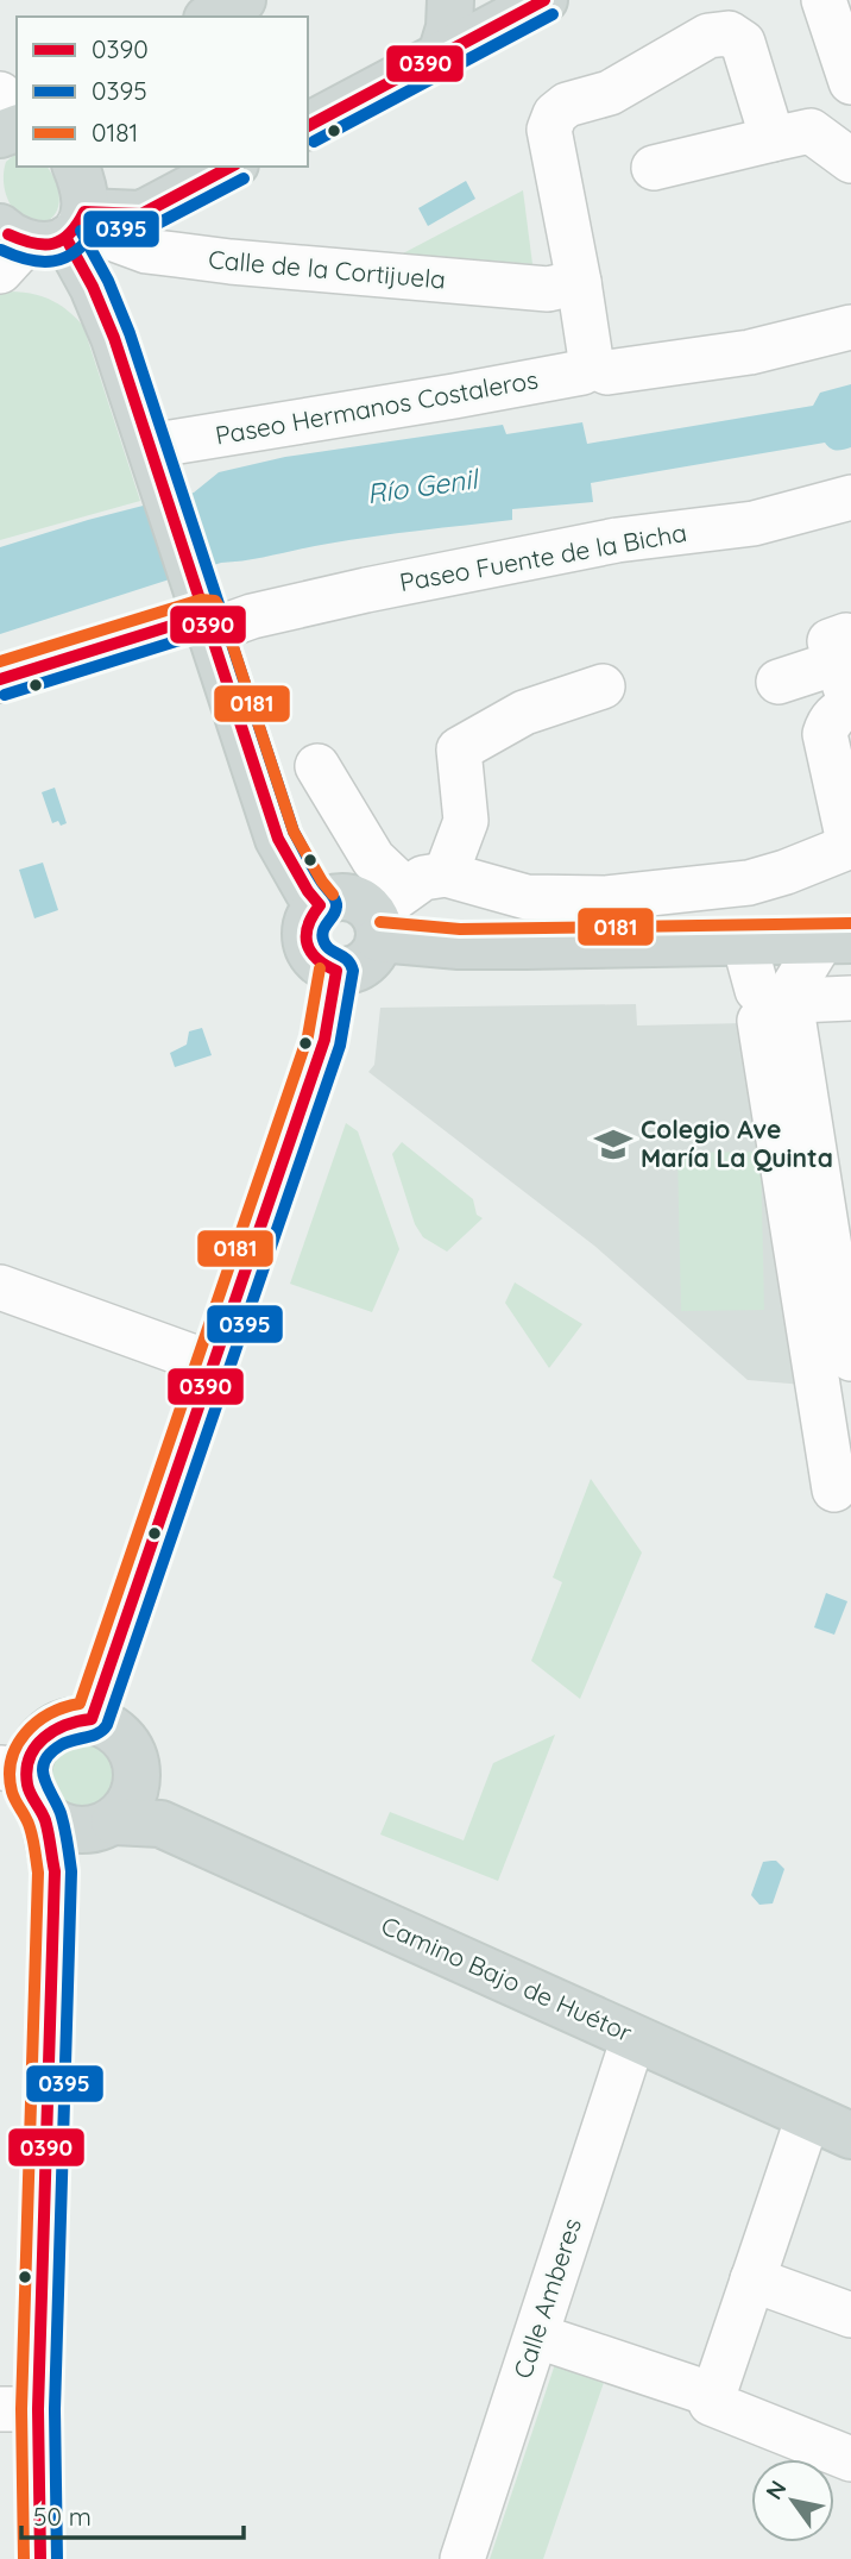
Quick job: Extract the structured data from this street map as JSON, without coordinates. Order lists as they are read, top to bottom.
{
  "streets": {
    "main road": ["Camino Bajo de Huétor"],
    "street": [
      "Calle de la Cortijuela",
      "Paseo Hermanos Costaleros",
      "Paseo Fuente de la Bicha",
      "Calle Amberes"
    ]
  },
  "crossings": [
    ["Camino Bajo de Huétor", "Calle Amberes"]
  ],
  "water": ["Río Genil"],
  "places": {
    "school or university": ["Colegio Ave María La Quinta"]
  },
  "lines": ["transit line 0390", "transit line 0395", "transit line 0181"],
  "legend": ["0390", "0395", "0181"],
  "scale_bar": "50 m",
  "north": "top left"
}
